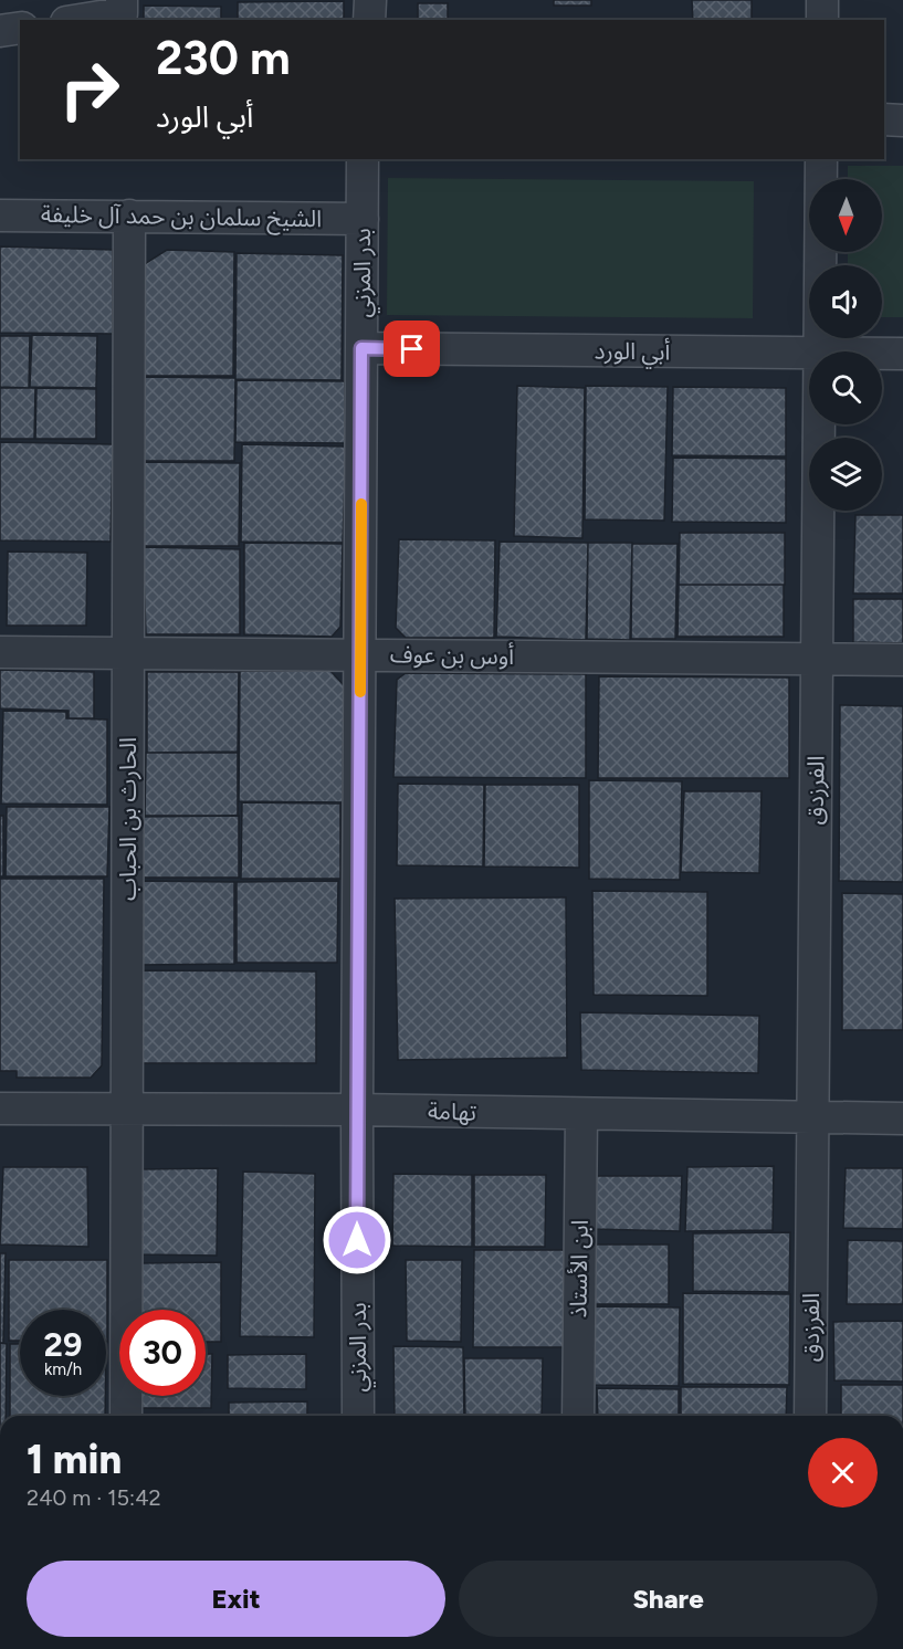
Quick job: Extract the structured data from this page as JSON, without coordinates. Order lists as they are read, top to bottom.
{
  "streets": {
    "street": [
      "الشيخ سلمان بن حمد آل خليفة",
      "بدر المزني",
      "أبي الورد",
      "أوس بن عوف",
      "الفرزدق",
      "الحارث بن الحباب",
      "تهامة",
      "ابن الأستاذ"
    ]
  },
  "crossings": [
    ["الشيخ سلمان بن حمد آل خليفة", "بدر المزني"],
    ["الشيخ سلمان بن حمد آل خليفة", "الحارث بن الحباب"],
    ["بدر المزني", "أبي الورد"],
    ["بدر المزني", "أوس بن عوف"],
    ["بدر المزني", "تهامة"],
    ["أوس بن عوف", "الفرزدق"],
    ["أوس بن عوف", "الحارث بن الحباب"],
    ["الفرزدق", "تهامة"],
    ["الحارث بن الحباب", "تهامة"],
    ["تهامة", "ابن الأستاذ"]
  ],
  "north": "bottom",
  "page": {
    "turn": ["230 m", "أبي الورد"],
    "speed": "29 km/h",
    "limit": "30",
    "heading": ["1 min", "240 m · 15:42"],
    "buttons": ["Exit", "Share"]
  }
}
